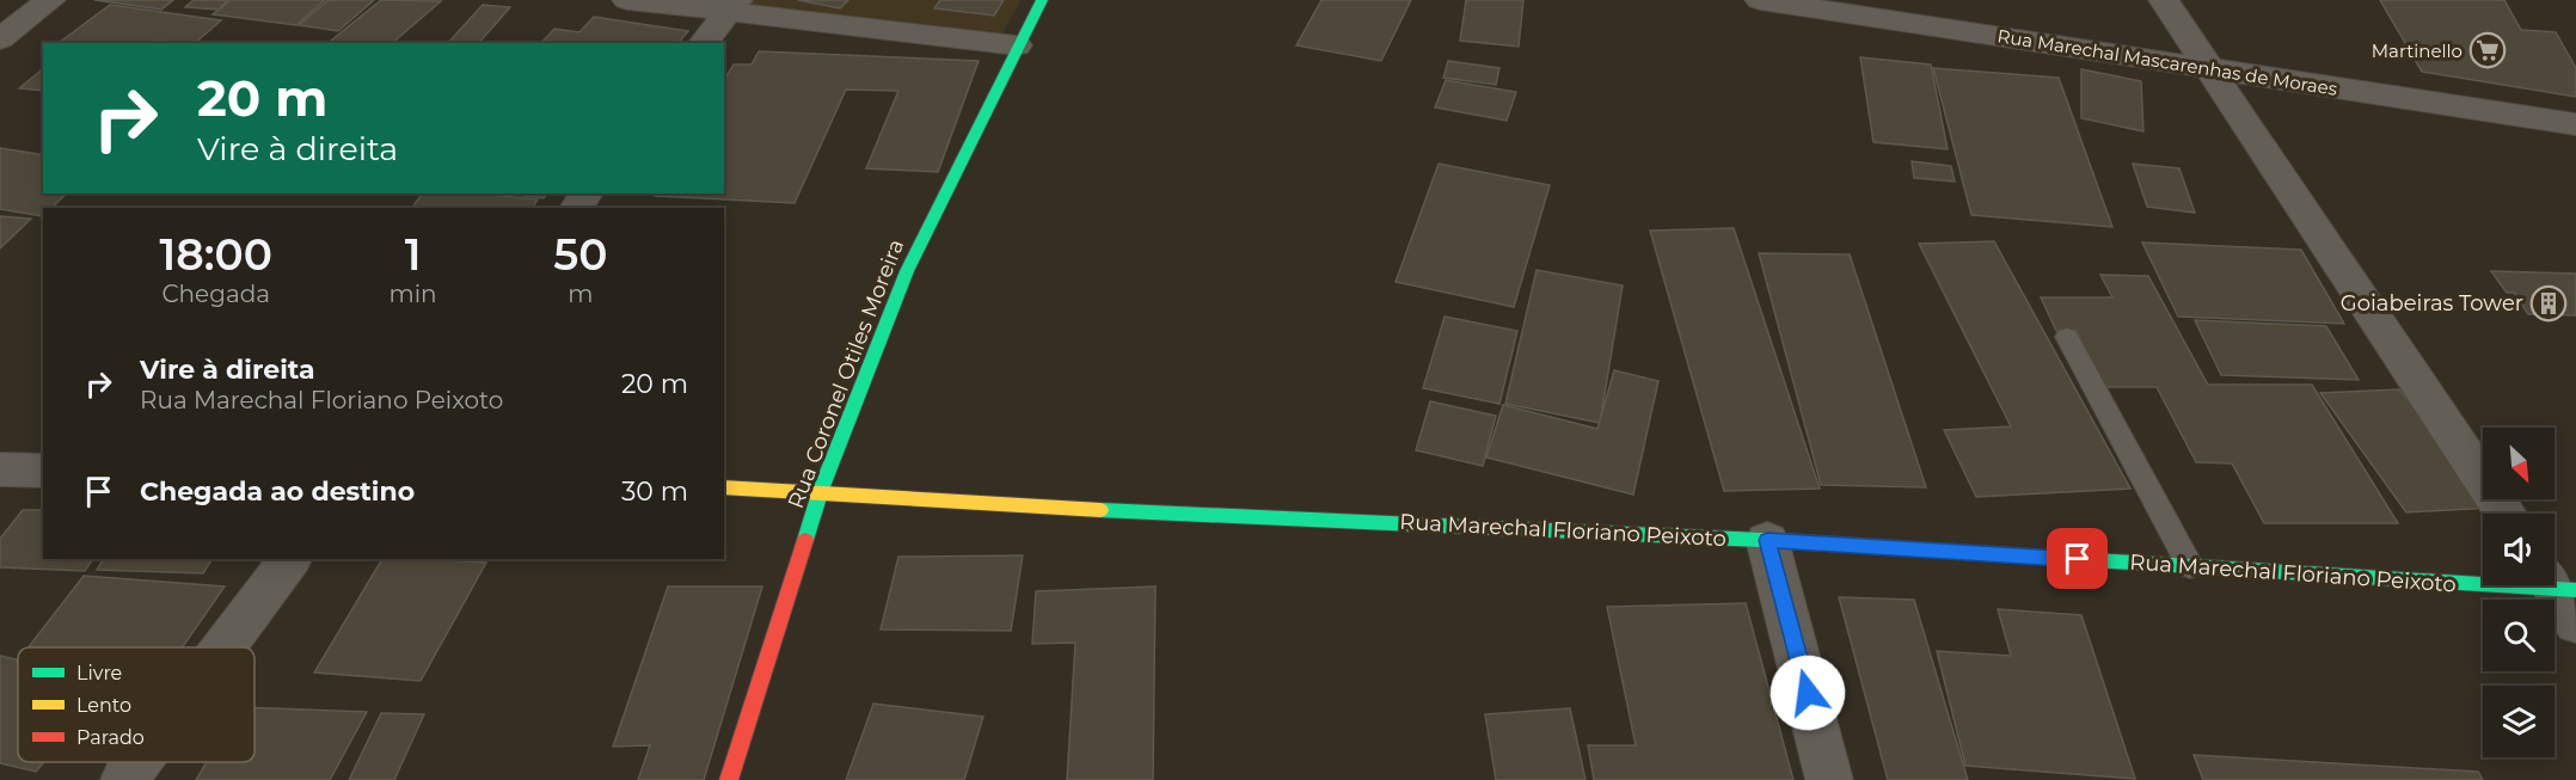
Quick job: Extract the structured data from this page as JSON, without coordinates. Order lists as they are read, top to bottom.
{
  "streets": {
    "street": ["Rua Marechal Mascarenhas de Moraes", "Rua Coronel Otiles Moreira", "Rua Marechal Floriano Peixoto"]
  },
  "crossings": [
    ["Rua Coronel Otiles Moreira", "Rua Marechal Floriano Peixoto"]
  ],
  "places": {
    "supermarket": ["Martinello"],
    "building": ["Goiabeiras Tower"]
  },
  "legend": ["Livre", "Lento", "Parado"],
  "north": "bottom right",
  "page": {
    "turn": ["20 m", "Vire à direita"],
    "eta": [
      "18:00",
      "Chegada",
      "1",
      "min",
      "50",
      "m"
    ],
    "list": [
      {
        "name": "Vire à direita",
        "note": "Rua Marechal Floriano Peixoto",
        "value": "20 m"
      },
      {
        "name": "Chegada ao destino",
        "value": "30 m"
      }
    ]
  }
}
